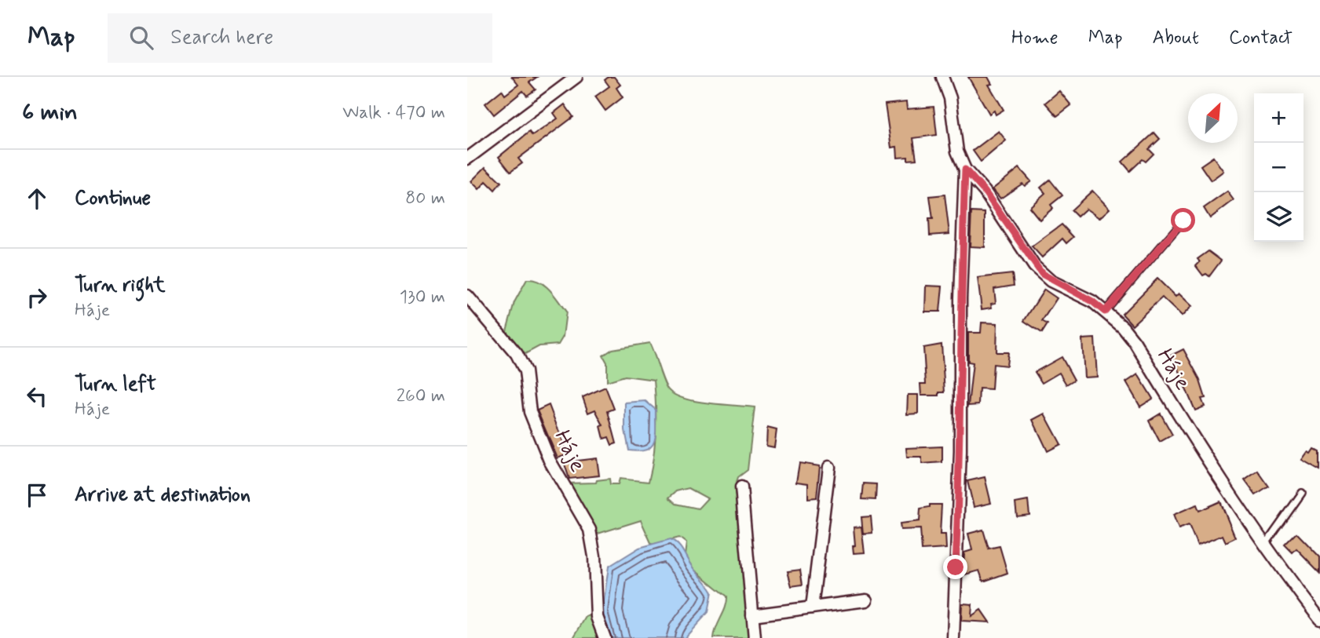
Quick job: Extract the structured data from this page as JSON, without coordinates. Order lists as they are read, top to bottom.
{
  "streets": {
    "street": ["Háje"]
  },
  "north": "top right",
  "page": {
    "header": "Map",
    "search": "Search here",
    "nav": [
      "Home",
      "Map",
      "About",
      "Contact"
    ],
    "heading": ["6 min", "Walk · 470 m"],
    "map_buttons": ["+", "−"],
    "list": [
      ["Continue", "80 m"],
      ["Turn right", "Háje", "130 m"],
      ["Turn left", "Háje", "260 m"],
      "Arrive at destination"
    ]
  }
}
